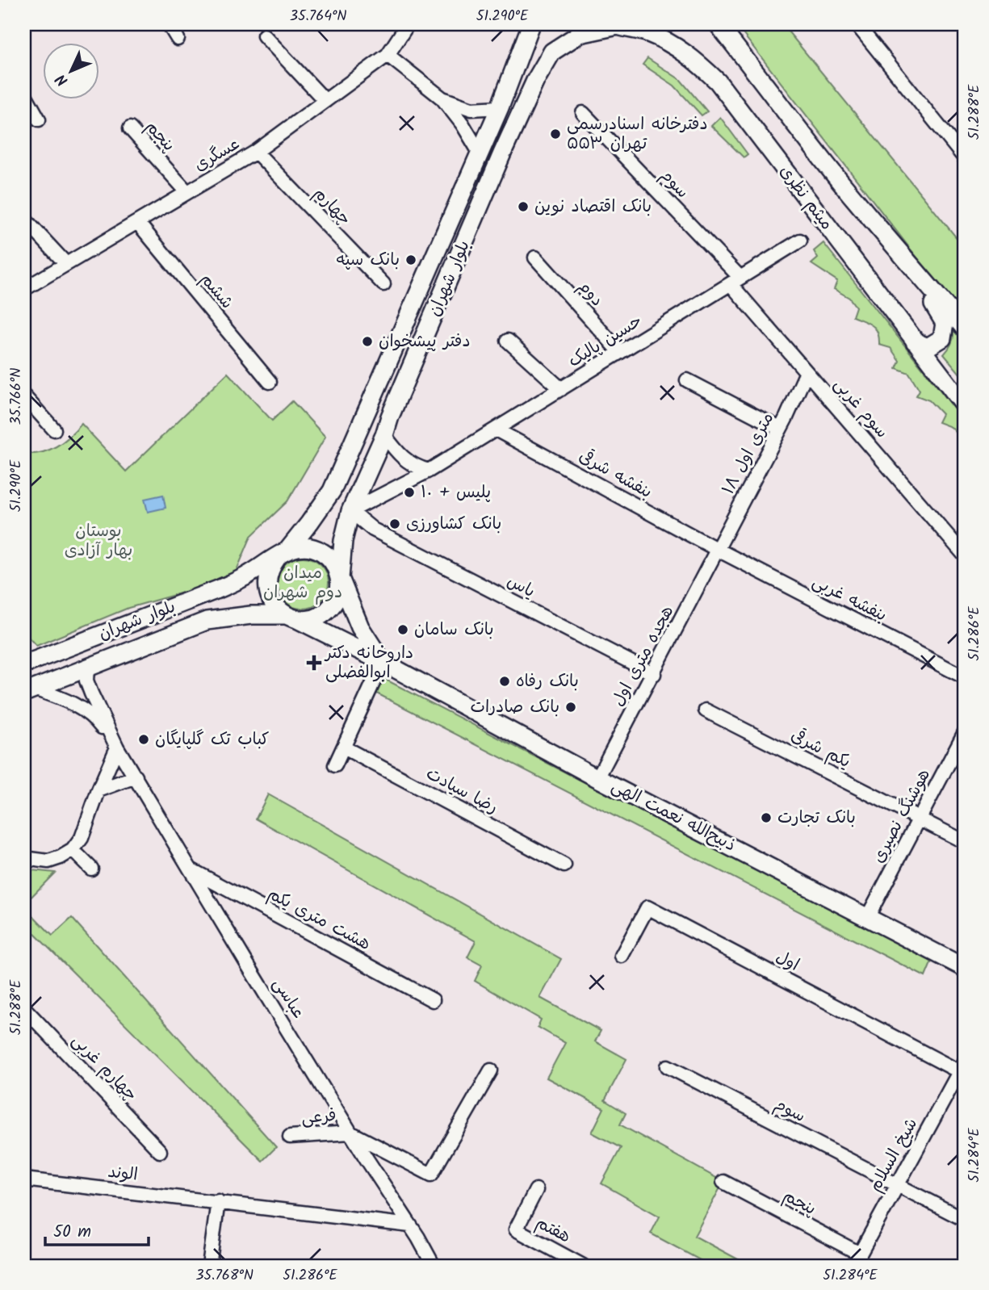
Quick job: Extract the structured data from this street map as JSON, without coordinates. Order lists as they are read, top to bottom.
{
  "streets": {
    "street": [
      "پنجم",
      "عسگری",
      "سوم",
      "میثم نظری",
      "چهارم",
      "بلوار شهران",
      "ششم",
      "دوم",
      "حسین پالیک",
      "سوم غربی",
      "۱۸ متری اول",
      "بنفشه شرقی",
      "یاس",
      "بنفشه غربی",
      "هجده متری اول",
      "یکم شرقی",
      "رضا سیادت",
      "ذبیح‌الله نعمت الهی",
      "هوشنگ نصیری",
      "هشت متری یکم",
      "اول",
      "عباسی",
      "چهارم غربی",
      "فرعی",
      "شیخ السلام",
      "الوند",
      "هفتم"
    ]
  },
  "crossings": [
    ["پنجم", "عسگری"],
    ["پنجم", "شیخ السلام"],
    ["عسگری", "چهارم"],
    ["عسگری", "ششم"],
    ["سوم", "حسین پالیک"],
    ["سوم", "سوم غربی"],
    ["سوم", "شیخ السلام"],
    ["میثم نظری", "بلوار شهران"],
    ["بلوار شهران", "حسین پالیک"],
    ["بلوار شهران", "یاس"],
    ["بلوار شهران", "ذبیح‌الله نعمت الهی"],
    ["دوم", "حسین پالیک"],
    ["حسین پالیک", "سوم غربی"],
    ["حسین پالیک", "بنفشه شرقی"],
    ["حسین پالیک", "یاس"],
    ["سوم غربی", "۱۸ متری اول"],
    ["۱۸ متری اول", "بنفشه شرقی"],
    ["۱۸ متری اول", "بنفشه غربی"],
    ["۱۸ متری اول", "هجده متری اول"],
    ["بنفشه شرقی", "بنفشه غربی"],
    ["بنفشه شرقی", "هجده متری اول"],
    ["یاس", "هجده متری اول"],
    ["بنفشه غربی", "هجده متری اول"],
    ["هجده متری اول", "ذبیح‌الله نعمت الهی"],
    ["یکم شرقی", "هوشنگ نصیری"],
    ["ذبیح‌الله نعمت الهی", "هوشنگ نصیری"],
    ["هشت متری یکم", "عباسی"],
    ["اول", "شیخ السلام"],
    ["عباسی", "فرعی"],
    ["عباسی", "الوند"]
  ],
  "parks": ["بوستان بهار آزادی", "میدان دوم شهران"],
  "places": {
    "other": [
      "دفترخانه اسنادرسمی ۵۵۳ تهران",
      "بانک اقتصاد نوین",
      "بانک سپه",
      "دفتر پیشخوان",
      "پلیس + ۱۰",
      "بانک کشاورزی",
      "بانک سامان",
      "بانک رفاه",
      "بانک صادرات",
      "کباب تک گلپایگان",
      "بانک تجارت"
    ],
    "health": ["داروخانه دکتر ابوالفضلی"]
  },
  "scale_bar": "50 m",
  "north": "bottom left",
  "coordinates": [
    "35.764°N",
    "51.290°E",
    "51.288°E",
    "35.766°N",
    "51.286°E",
    "51.284°E",
    "35.768°N"
  ]
}
